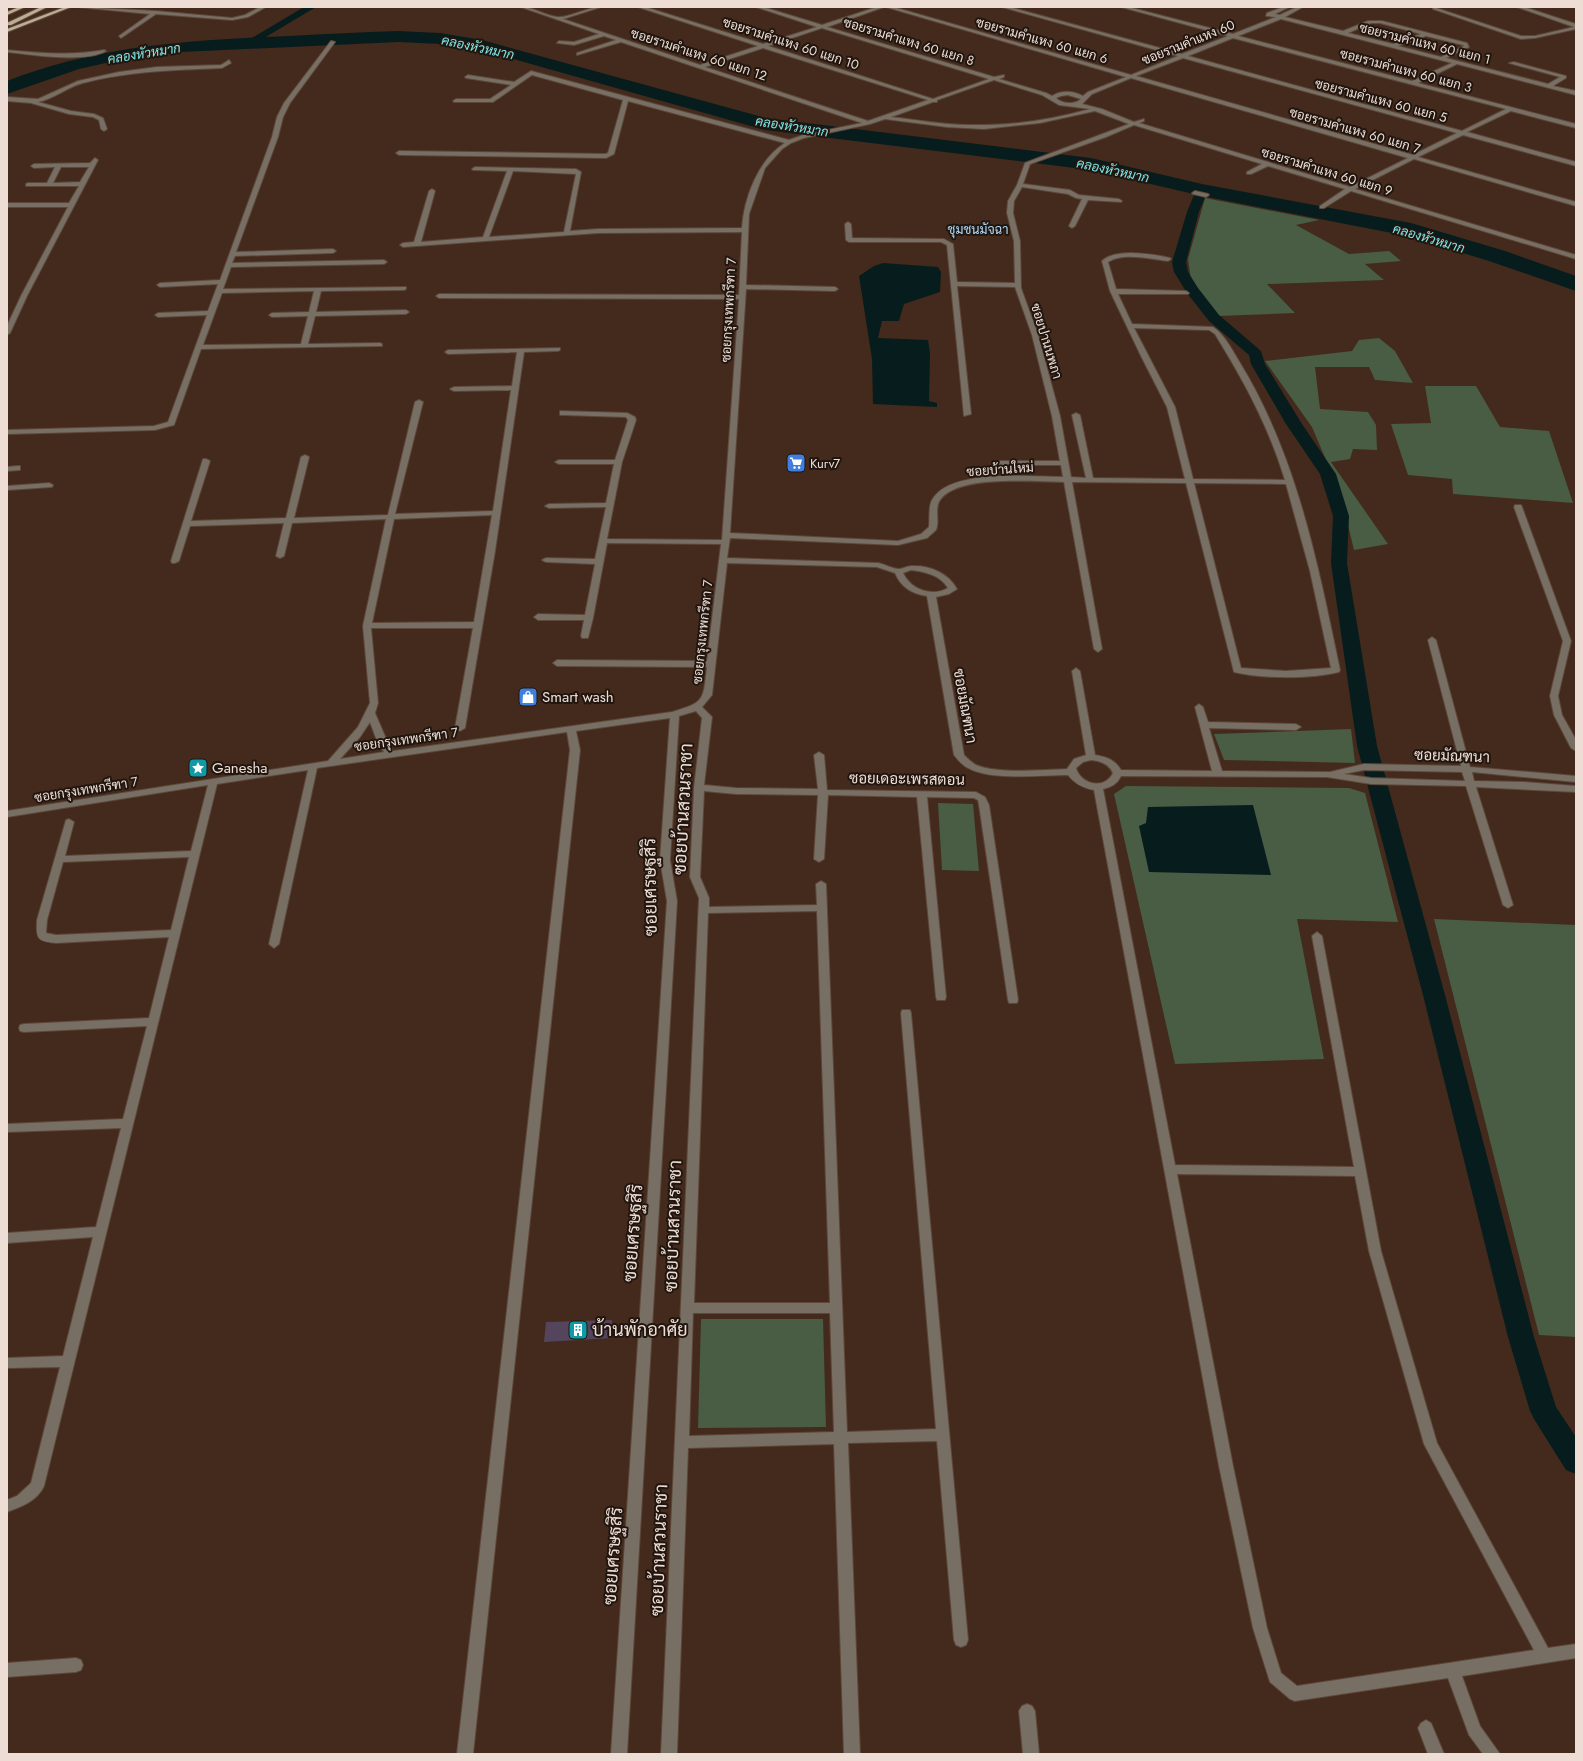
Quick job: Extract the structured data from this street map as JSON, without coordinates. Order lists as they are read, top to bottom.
{
  "streets": {
    "street": [
      "ซอยรามคำแหง 60 แยก 6",
      "ซอยรามคำแหง 60 แยก 8",
      "ซอยรามคำแหง 60",
      "ซอยรามคำแหง 60 แยก 10",
      "ซอยรามคำแหง 60 แยก 1",
      "ซอยรามคำแหง 60 แยก 12",
      "ซอยรามคำแหง 60 แยก 3",
      "ซอยรามคำแหง 60 แยก 5",
      "ซอยรามคำแหง 60 แยก 7",
      "ซอยรามคำแหง 60 แยก 9",
      "ซอยกรุงเทพกรีฑา 7",
      "ซอยปานนพภา",
      "ซอยบ้านใหม่",
      "ซอยมัณฑนา",
      "ซอยเดอะเพรสตอน",
      "ซอยบ้านสวนราชา",
      "ซอยเศรษฐสิริ"
    ]
  },
  "crossings": [
    ["ซอยรามคำแหง 60 แยก 6", "ซอยรามคำแหง 60"],
    ["ซอยรามคำแหง 60 แยก 6", "ซอยรามคำแหง 60 แยก 7"],
    ["ซอยรามคำแหง 60 แยก 8", "ซอยกรุงเทพกรีฑา 7"],
    ["ซอยรามคำแหง 60", "ซอยรามคำแหง 60 แยก 1"],
    ["ซอยรามคำแหง 60", "ซอยรามคำแหง 60 แยก 3"],
    ["ซอยรามคำแหง 60", "ซอยรามคำแหง 60 แยก 5"],
    ["ซอยรามคำแหง 60", "ซอยรามคำแหง 60 แยก 7"],
    ["ซอยรามคำแหง 60", "ซอยรามคำแหง 60 แยก 9"],
    ["ซอยรามคำแหง 60 แยก 10", "ซอยกรุงเทพกรีฑา 7"],
    ["ซอยรามคำแหง 60 แยก 12", "ซอยกรุงเทพกรีฑา 7"],
    ["ซอยรามคำแหง 60 แยก 9", "ซอยปานนพภา"],
    ["ซอยกรุงเทพกรีฑา 7", "ซอยบ้านใหม่"],
    ["ซอยกรุงเทพกรีฑา 7", "ซอยบ้านสวนราชา"],
    ["ซอยกรุงเทพกรีฑา 7", "ซอยเศรษฐสิริ"],
    ["ซอยปานนพภา", "ซอยบ้านใหม่"],
    ["ซอยเดอะเพรสตอน", "ซอยบ้านสวนราชา"]
  ],
  "districts": ["ชุมชนมัจฉา"],
  "water": ["คลองหัวหมาก"],
  "places": {
    "supermarket": ["Kurv7"],
    "shop": ["Smart wash"],
    "place": ["Ganesha"],
    "building": ["บ้านพักอาศัย"]
  }
}
